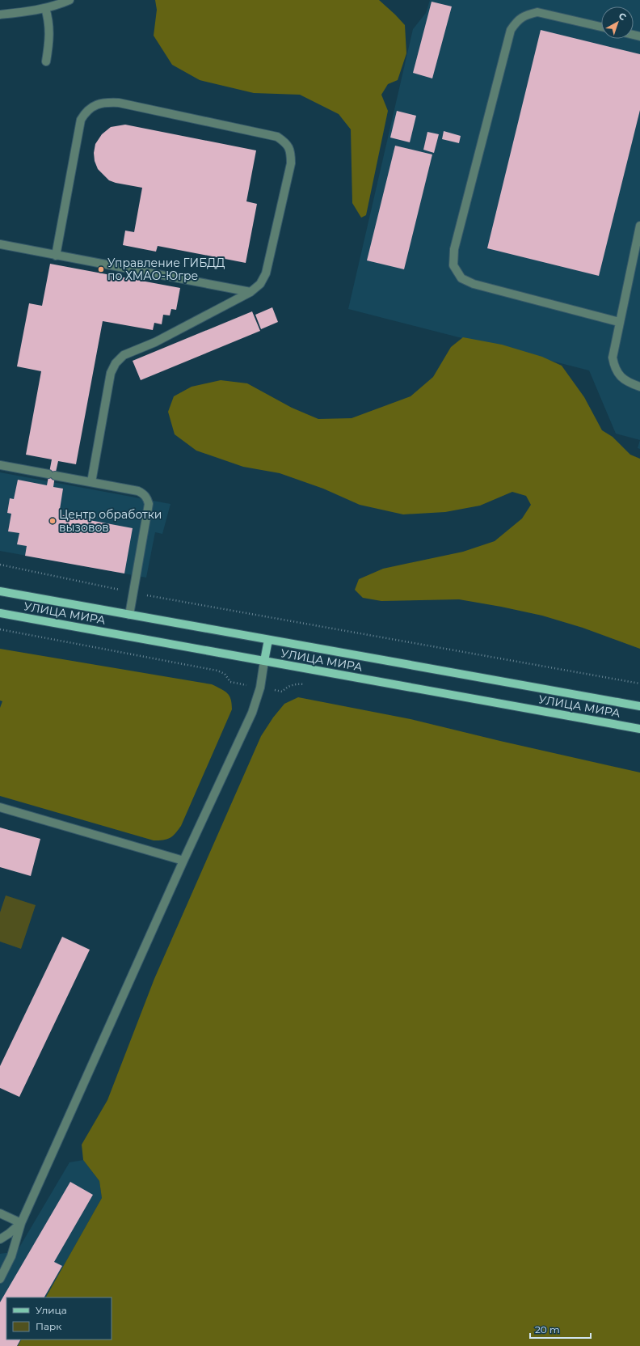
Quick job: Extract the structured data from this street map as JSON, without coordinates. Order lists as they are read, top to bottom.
{
  "streets": {
    "main road": ["УЛИЦА МИРА"]
  },
  "places": ["Управление ГИБДД по ХМАО-Югре", "Центр обработки вызовов"],
  "legend": ["Улица", "Парк"],
  "scale_bar": "20 m",
  "north": "top right"
}
